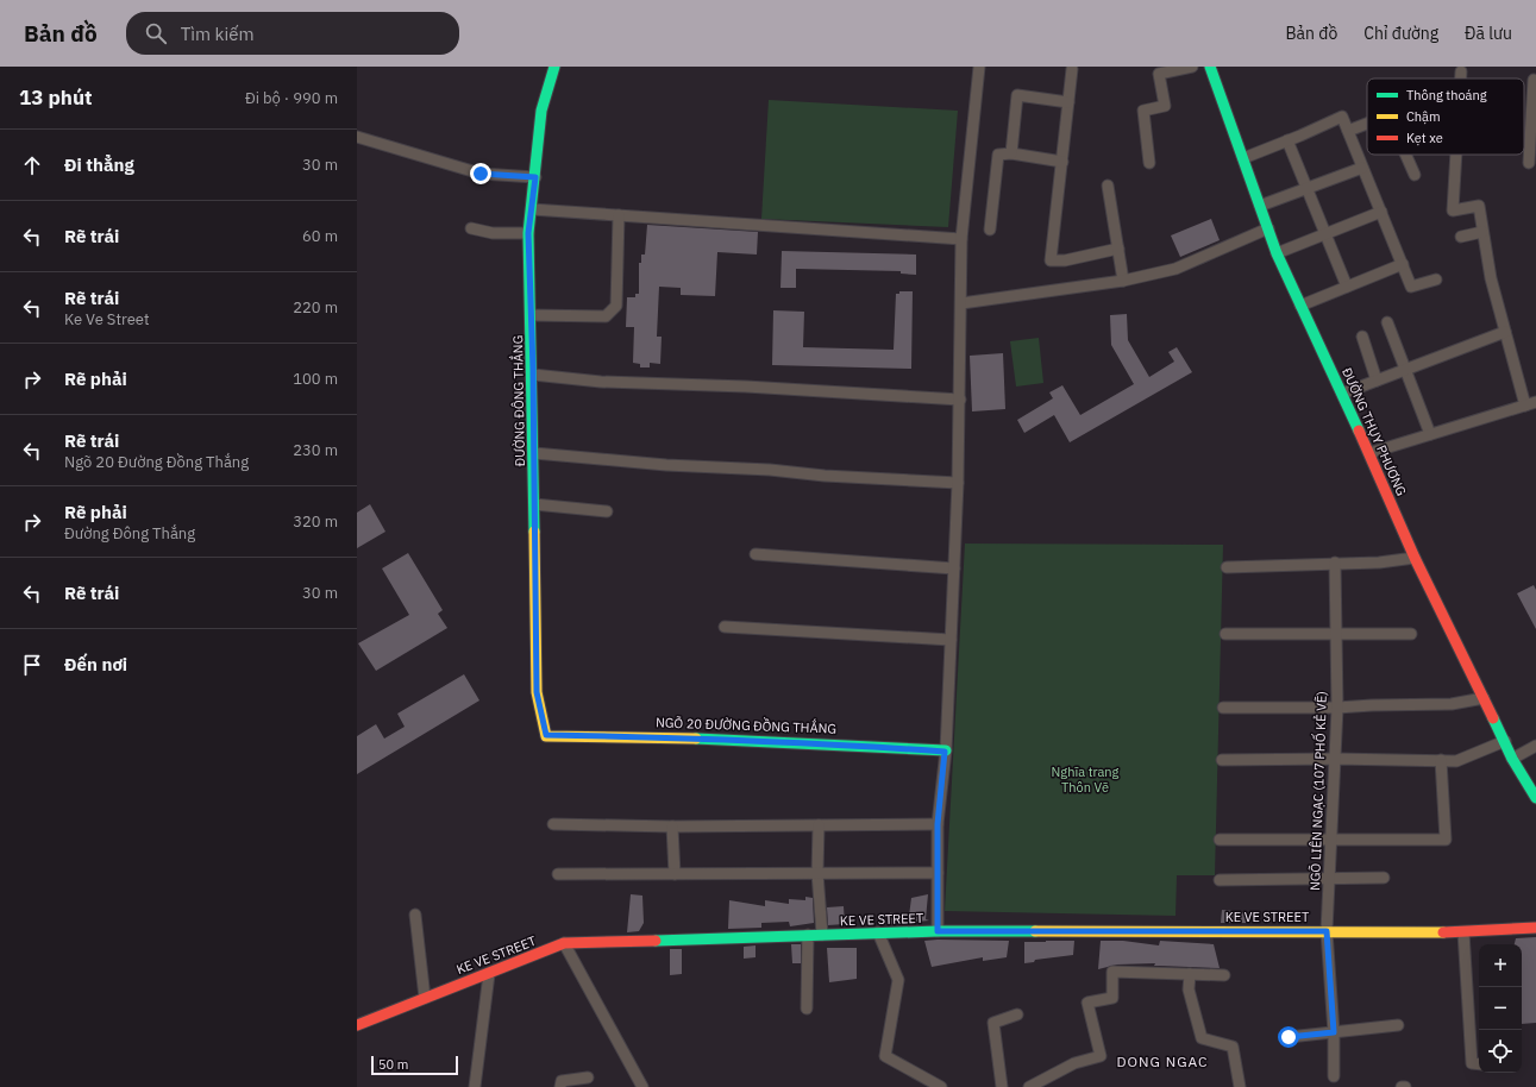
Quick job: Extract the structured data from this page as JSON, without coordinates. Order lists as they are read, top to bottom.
{
  "streets": {
    "street": [
      "ĐƯỜNG ĐÔNG THẮNG",
      "ĐƯỜNG THỤY PHƯƠNG",
      "NGÕ 20 ĐƯỜNG ĐỒNG THẮNG",
      "NGÕ LIÊN NGẠC (107 PHỐ KẺ VẼ)",
      "KE VE STREET"
    ]
  },
  "crossings": [
    ["ĐƯỜNG ĐÔNG THẮNG", "NGÕ 20 ĐƯỜNG ĐỒNG THẮNG"],
    ["NGÕ LIÊN NGẠC (107 PHỐ KẺ VẼ)", "KE VE STREET"]
  ],
  "districts": ["DONG NGAC"],
  "parks": ["Nghĩa trang Thôn Vẽ"],
  "legend": ["Thông thoáng", "Chậm", "Kẹt xe"],
  "scale_bar": "50 m",
  "page": {
    "header": "Bản đồ",
    "search": "Tìm kiếm",
    "nav": ["Bản đồ", "Chỉ đường", "Đã lưu"],
    "heading": ["13 phút", "Đi bộ · 990 m"],
    "list": [
      ["Đi thẳng", "30 m"],
      ["Rẽ trái", "60 m"],
      ["Rẽ trái", "Ke Ve Street", "220 m"],
      ["Rẽ phải", "100 m"],
      ["Rẽ trái", "Ngõ 20 Đường Đồng Thắng", "230 m"],
      ["Rẽ phải", "Đường Đông Thắng", "320 m"],
      ["Rẽ trái", "30 m"],
      "Đến nơi"
    ],
    "map_buttons": ["+", "−"],
    "scale": "50 m"
  }
}
